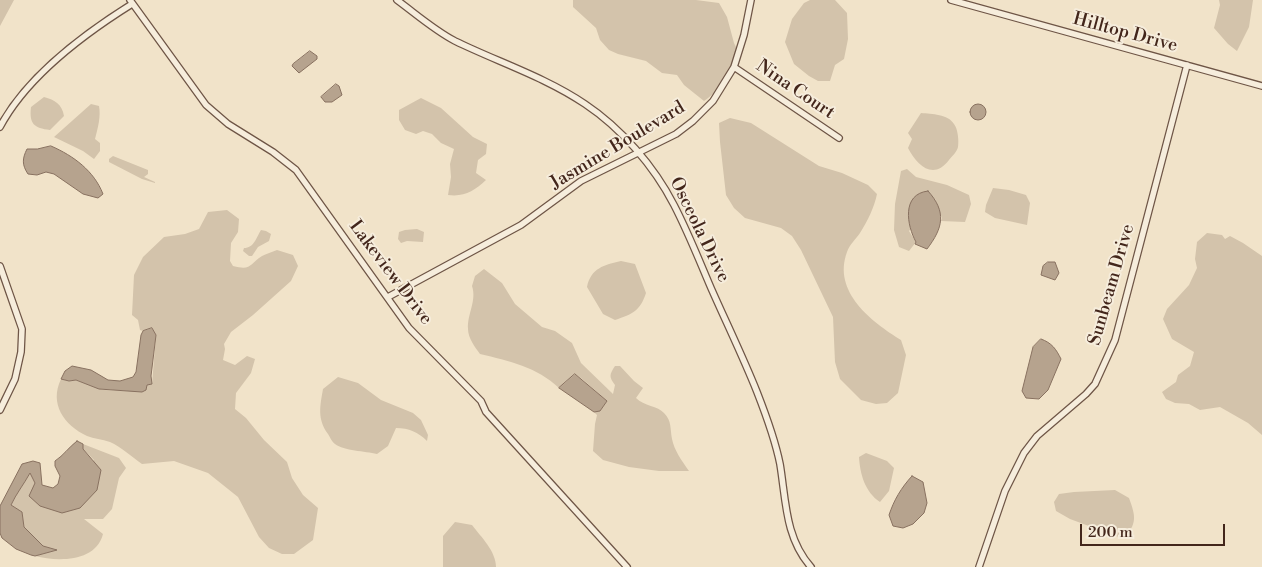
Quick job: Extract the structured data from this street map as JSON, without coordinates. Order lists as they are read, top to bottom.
{
  "streets": {
    "street": [
      "Hilltop Drive",
      "Nina Court",
      "Jasmine Boulevard",
      "Osceola Drive",
      "Lakeview Drive",
      "Sunbeam Drive"
    ]
  },
  "crossings": [
    ["Hilltop Drive", "Sunbeam Drive"],
    ["Nina Court", "Jasmine Boulevard"],
    ["Jasmine Boulevard", "Osceola Drive"],
    ["Jasmine Boulevard", "Lakeview Drive"]
  ],
  "scale_bar": "200 m"
}
